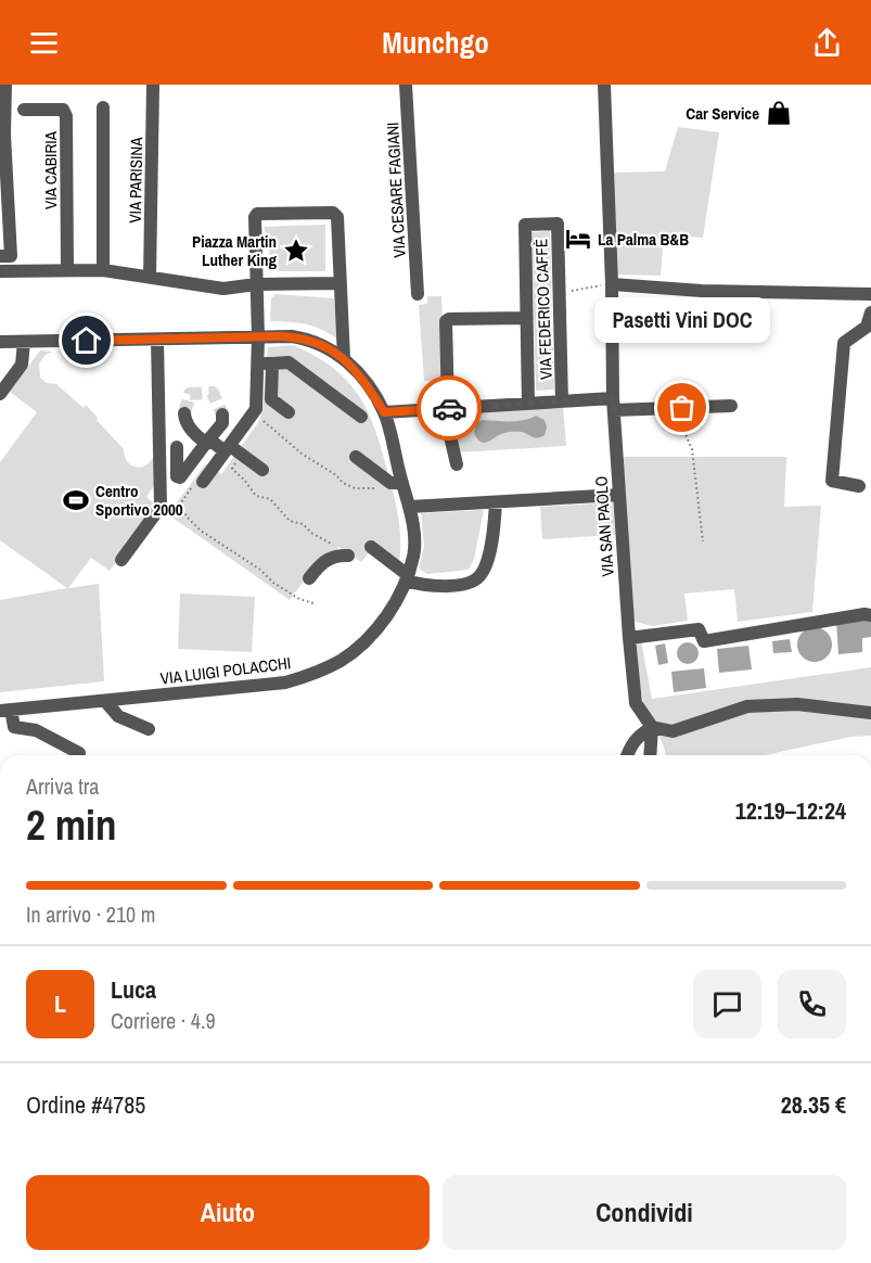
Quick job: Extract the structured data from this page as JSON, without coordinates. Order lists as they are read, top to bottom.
{
  "streets": {
    "street": [
      "VIA CABIRIA",
      "VIA PARISINA",
      "VIA CESARE FAGIANI",
      "VIA FEDERICO CAFFÈ",
      "VIA SAN PAOLO",
      "VIA LUIGI POLACCHI"
    ]
  },
  "crossings": [
    ["VIA FEDERICO CAFFÈ", "VIA SAN PAOLO"],
    ["VIA FEDERICO CAFFÈ", "VIA LUIGI POLACCHI"]
  ],
  "places": {
    "shop": ["Car Service"],
    "hotel": ["La Palma B&B"],
    "place": ["Piazza Martin Luther King"],
    "other": ["Pasetti Vini DOC"],
    "sports": ["Centro Sportivo 2000"]
  },
  "page": {
    "header": "Munchgo",
    "bubble": "Pasetti Vini DOC",
    "heading": ["2 min", "Arriva tra", "12:19–12:24"],
    "panel": [
      "Luca",
      "Corriere · 4.9",
      "Ordine #4785",
      "28.35 €"
    ],
    "bar": "In arrivo · 210 m",
    "round": "L",
    "buttons": ["Aiuto", "Condividi"]
  }
}
